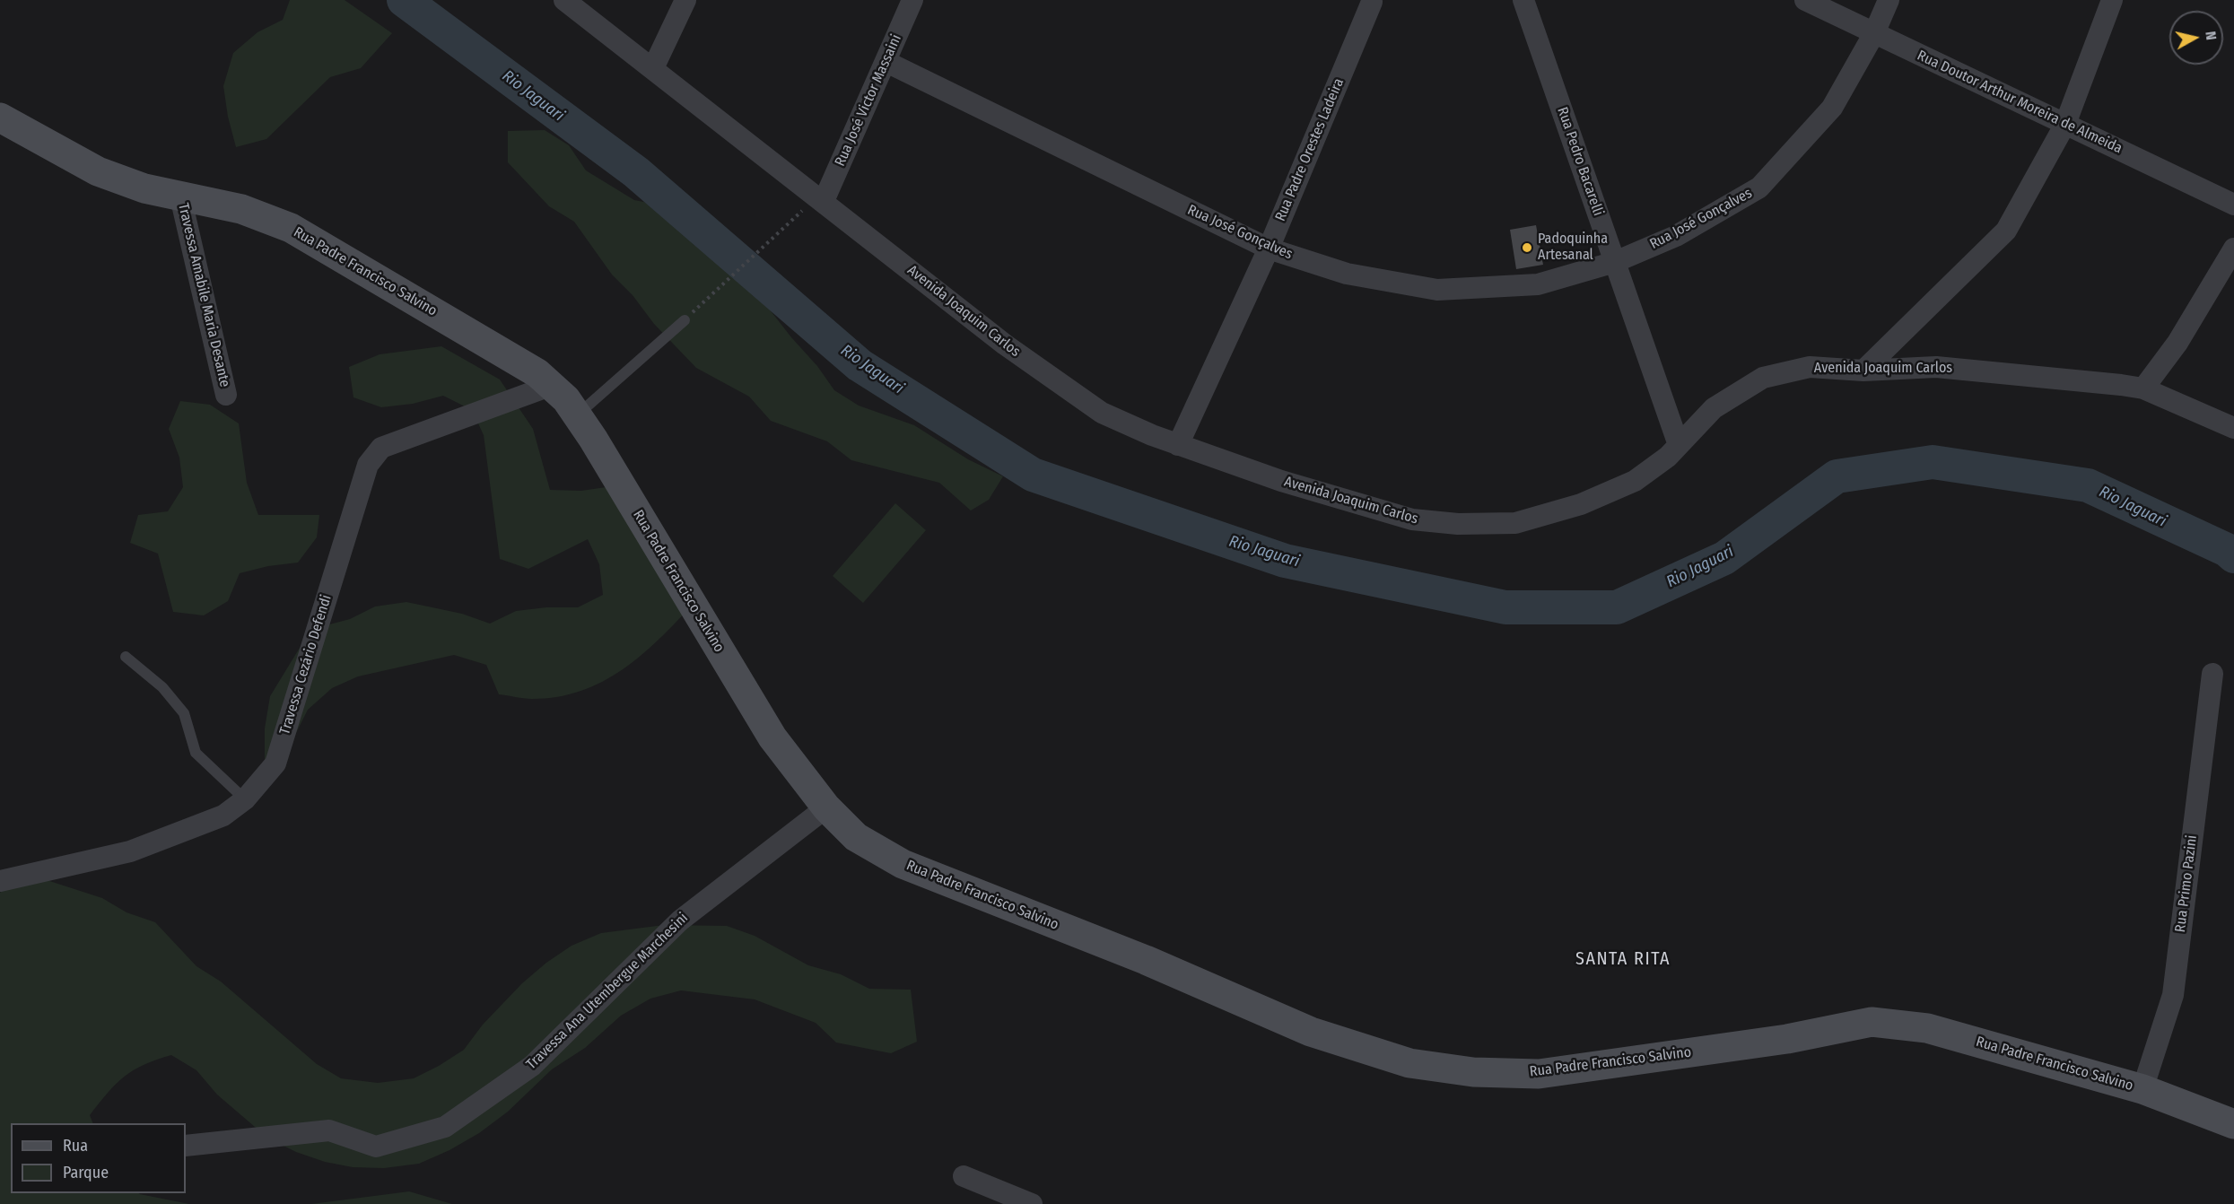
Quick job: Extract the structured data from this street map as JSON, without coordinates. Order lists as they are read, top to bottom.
{
  "streets": {
    "street": [
      "Rua José Victor Massaini",
      "Rua Doutor Arthur Moreira de Almeida",
      "Rua Padre Orestes Ladeira",
      "Rua Pedro Bacarelli",
      "Rua José Gonçalves",
      "Rua Padre Francisco Salvino",
      "Travessa Amabile Maria Desante",
      "Avenida Joaquim Carlos",
      "Travessa Cezário Defendi",
      "Rua Primo Pazini",
      "Travessa Ana Utembergue Marchesini"
    ]
  },
  "crossings": [
    ["Rua José Victor Massaini", "Rua José Gonçalves"],
    ["Rua José Victor Massaini", "Avenida Joaquim Carlos"],
    ["Rua Doutor Arthur Moreira de Almeida", "Rua José Gonçalves"],
    ["Rua Padre Orestes Ladeira", "Rua José Gonçalves"],
    ["Rua Padre Orestes Ladeira", "Avenida Joaquim Carlos"],
    ["Rua Pedro Bacarelli", "Rua José Gonçalves"],
    ["Rua Pedro Bacarelli", "Avenida Joaquim Carlos"],
    ["Rua Padre Francisco Salvino", "Travessa Amabile Maria Desante"],
    ["Rua Padre Francisco Salvino", "Travessa Cezário Defendi"],
    ["Rua Padre Francisco Salvino", "Rua Primo Pazini"],
    ["Rua Padre Francisco Salvino", "Travessa Ana Utembergue Marchesini"]
  ],
  "districts": ["SANTA RITA"],
  "water": ["Rio Jaguari"],
  "places": ["Padoquinha Artesanal"],
  "legend": ["Rua", "Parque"],
  "north": "right"
}
